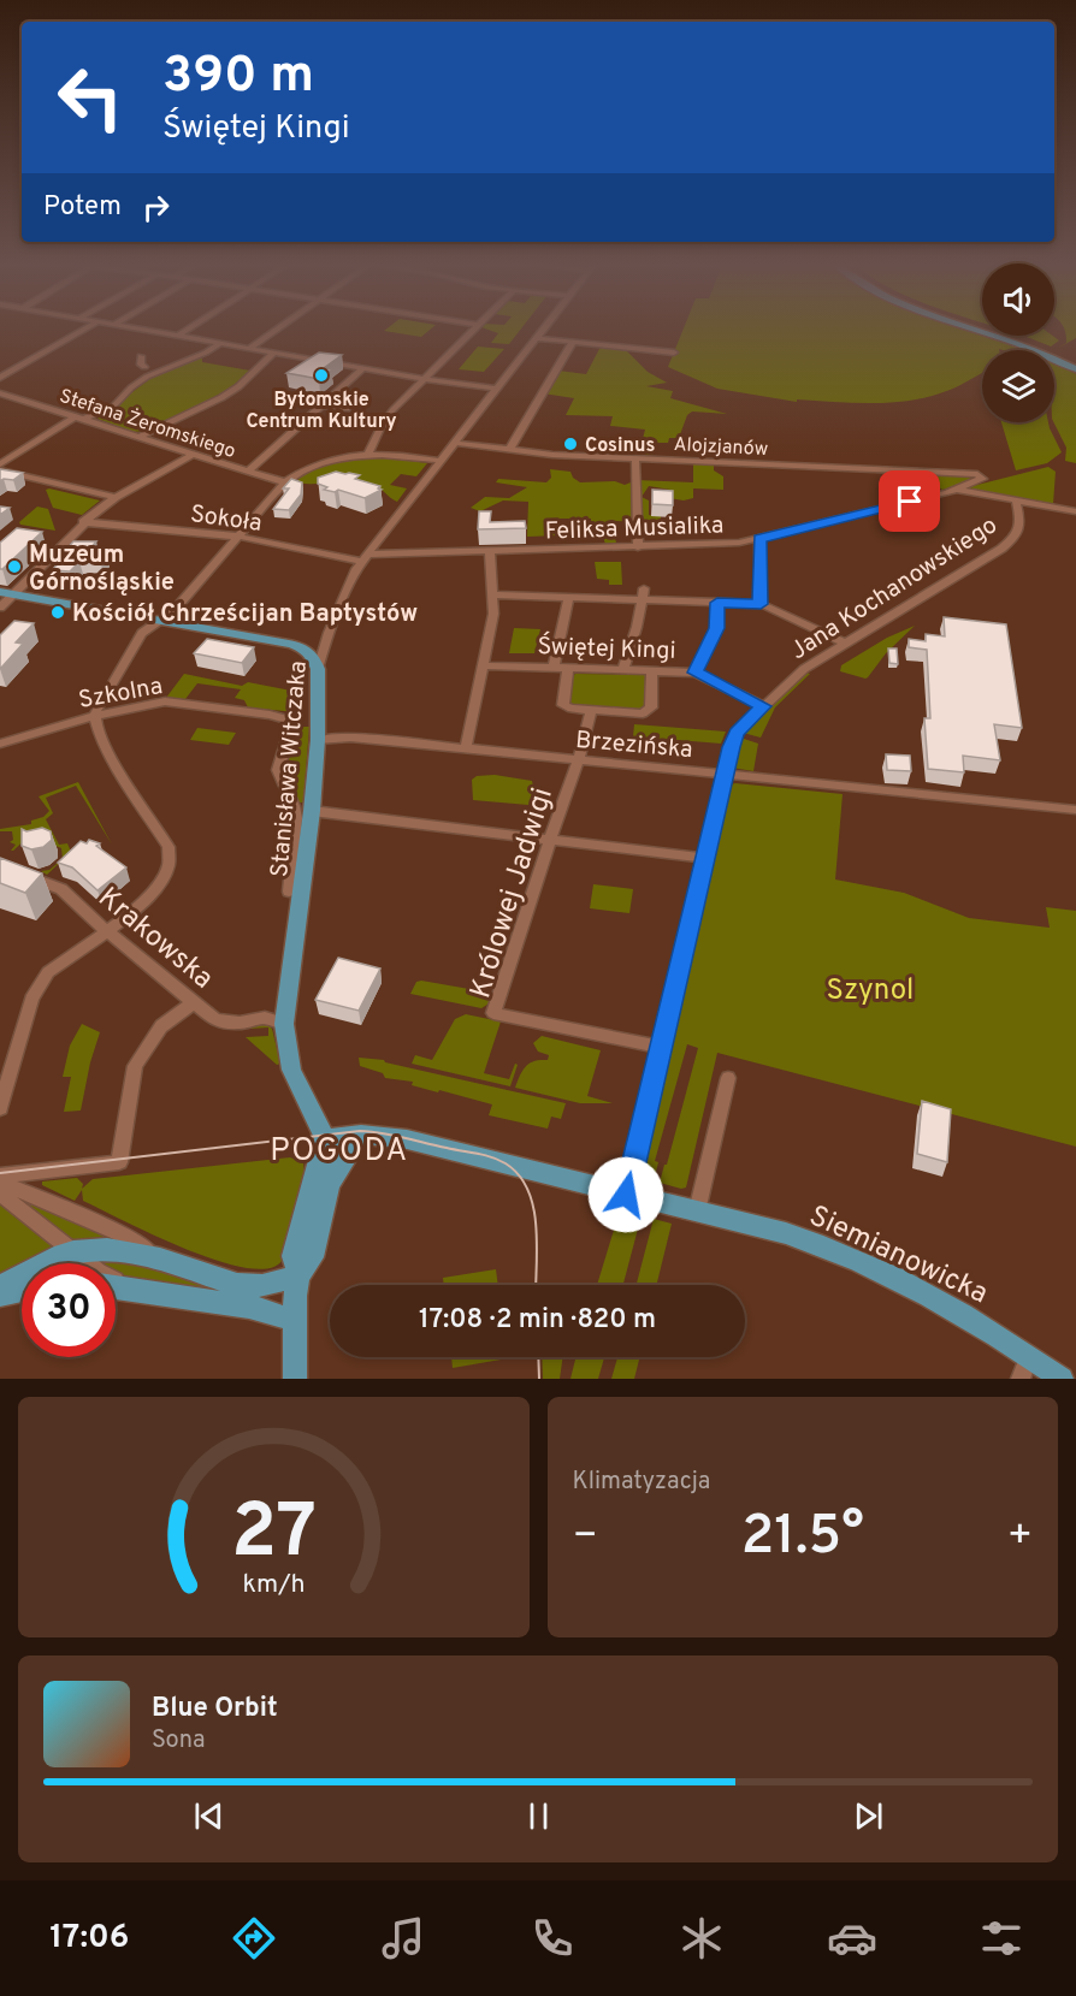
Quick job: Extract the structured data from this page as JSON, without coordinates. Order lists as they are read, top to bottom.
{
  "streets": {
    "main road": ["Stanisława Witczaka", "Siemianowicka"],
    "street": [
      "Stefana Żeromskiego",
      "Alojzjanów",
      "Sokoła",
      "Feliksa Musialika",
      "Jana Kochanowskiego",
      "Świętej Kingi",
      "Szkolna",
      "Brzezińska",
      "Królowej Jadwigi",
      "Krakowska"
    ]
  },
  "crossings": [
    ["Alojzjanów", "Feliksa Musialika"],
    ["Alojzjanów", "Stanisława Witczaka"],
    ["Sokoła", "Feliksa Musialika"],
    ["Sokoła", "Stanisława Witczaka"],
    ["Feliksa Musialika", "Stanisława Witczaka"],
    ["Jana Kochanowskiego", "Świętej Kingi"],
    ["Jana Kochanowskiego", "Brzezińska"],
    ["Jana Kochanowskiego", "Królowej Jadwigi"],
    ["Jana Kochanowskiego", "Siemianowicka"],
    ["Brzezińska", "Stanisława Witczaka"],
    ["Brzezińska", "Królowej Jadwigi"],
    ["Stanisława Witczaka", "Krakowska"],
    ["Stanisława Witczaka", "Siemianowicka"]
  ],
  "districts": ["POGODA"],
  "parks": ["Szynol"],
  "places": [
    "Bytomskie Centrum Kultury",
    "Cosinus",
    "Muzeum Górnośląskie",
    "Kościół Chrześcijan Baptystów"
  ],
  "page": {
    "turn": ["390 m", "Świętej Kingi"],
    "then": "Potem",
    "limit": "30",
    "trip": "17:08 · 2 min · 820 m",
    "tile": "Klimatyzacja",
    "heat": ["−", "21.5°", "+"],
    "song": ["Blue Orbit", "Sona"],
    "tabs": "17:06",
    "gauge": ["27", "km/h"]
  }
}
